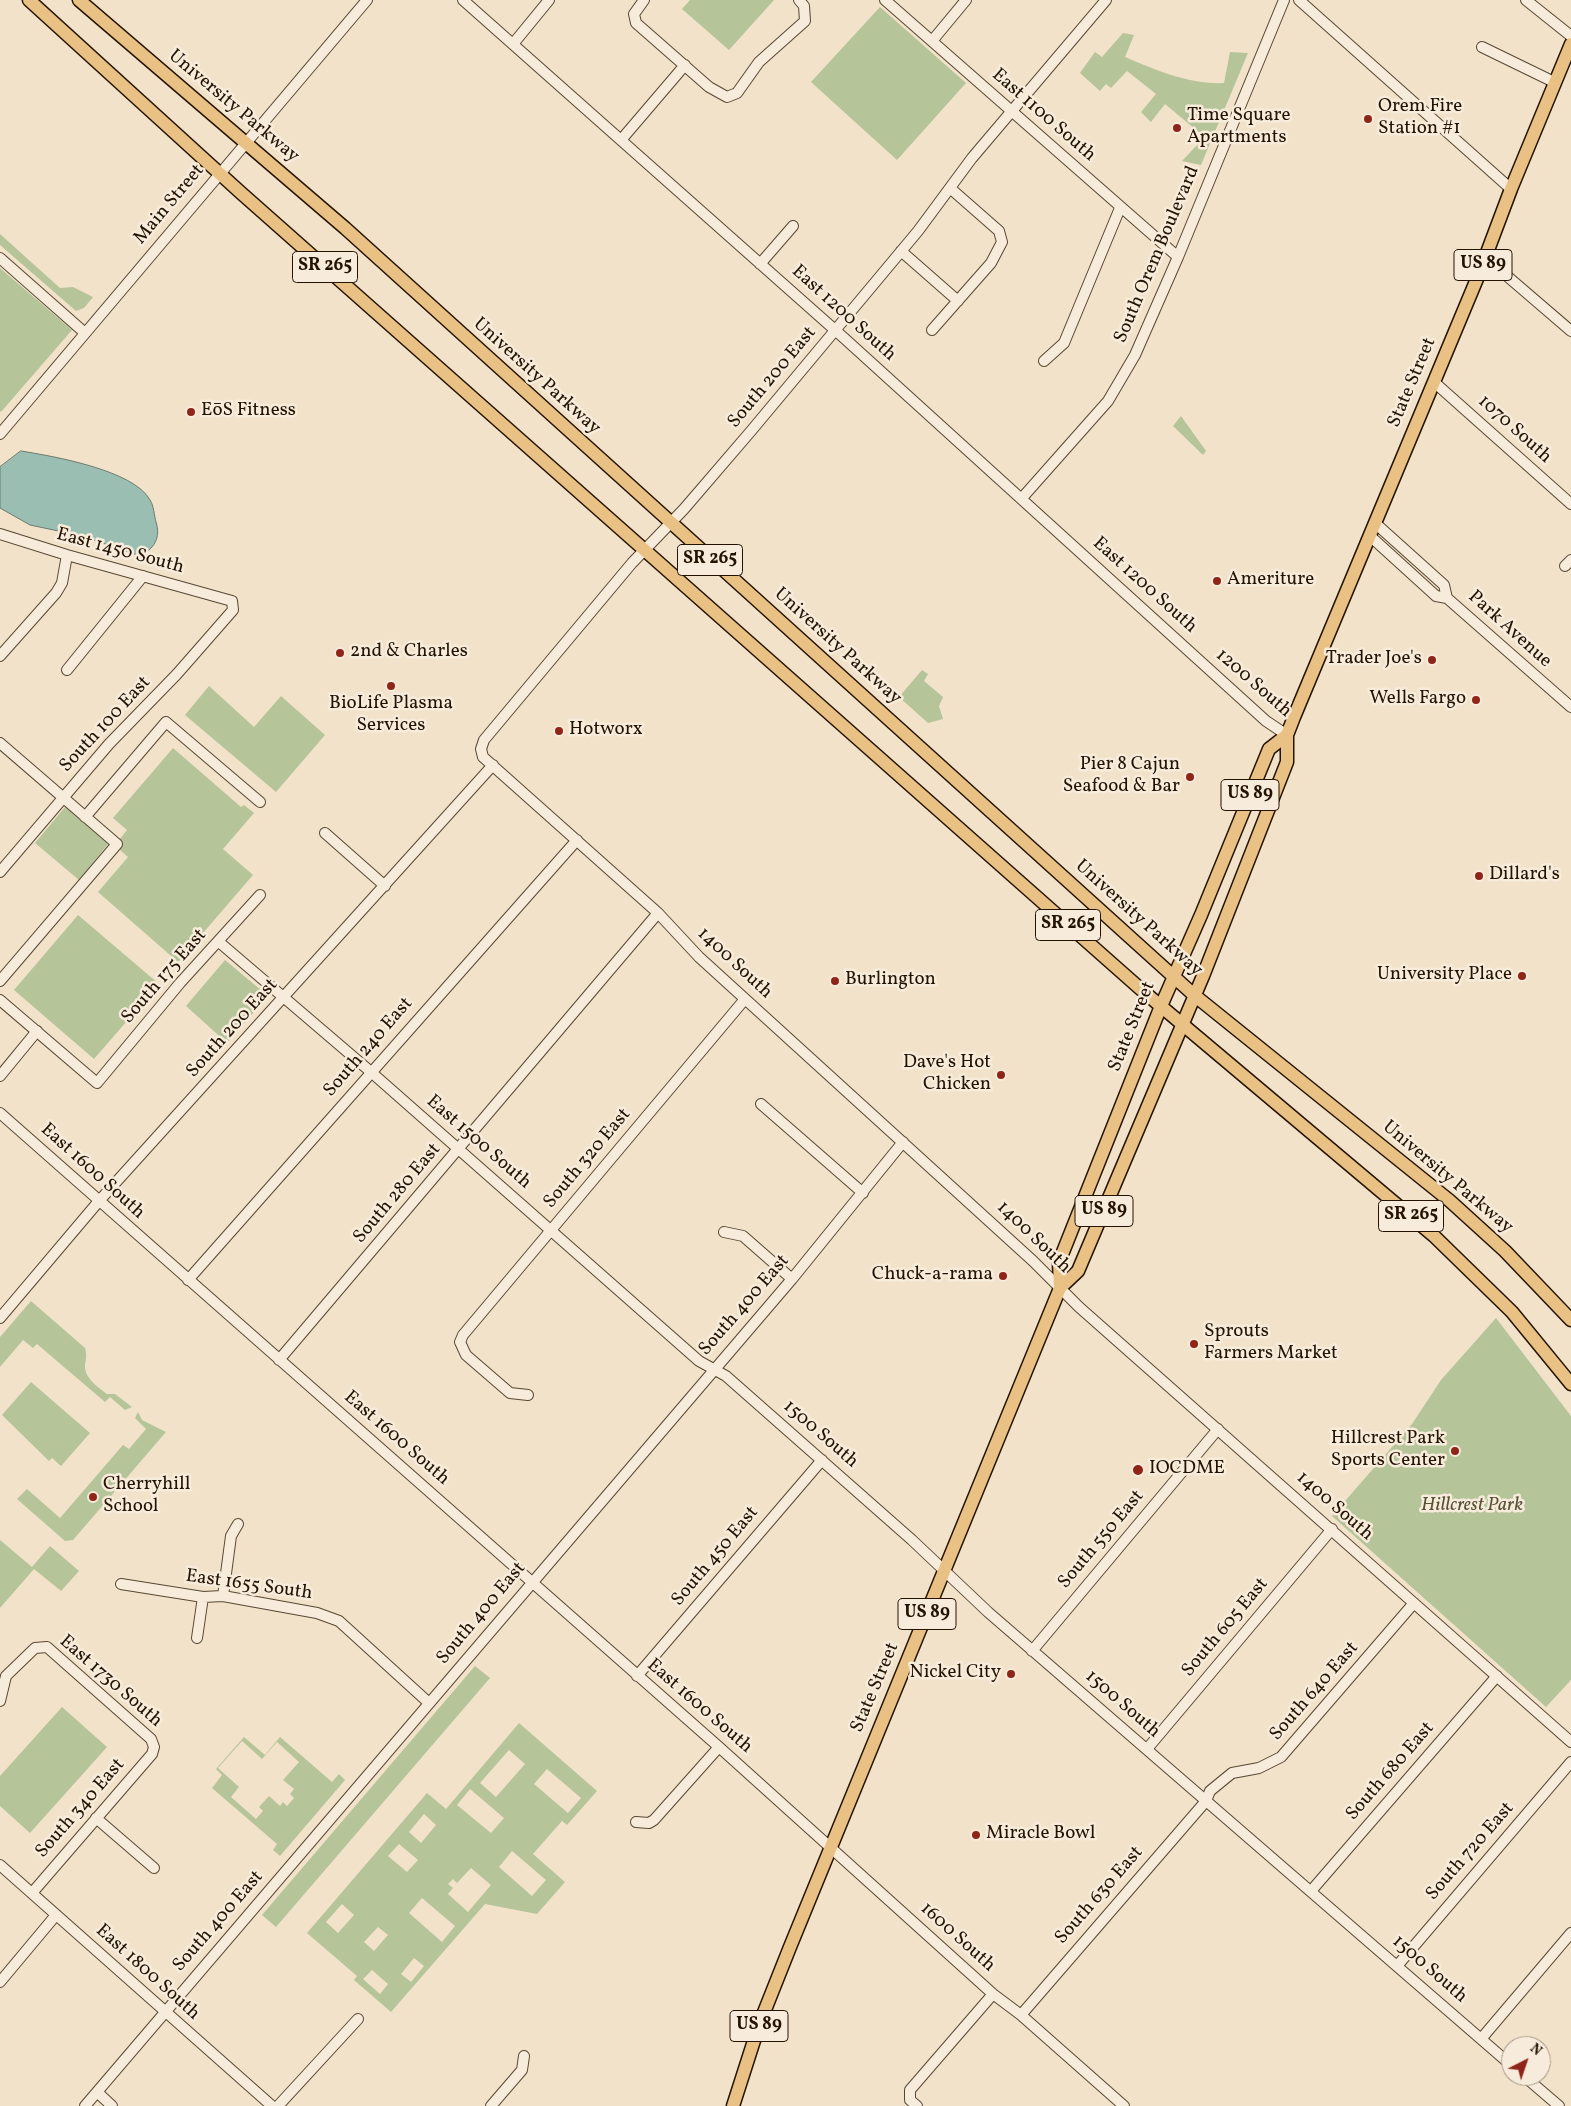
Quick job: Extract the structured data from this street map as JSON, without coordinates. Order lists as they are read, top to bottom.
{
  "streets": {
    "main road": [
      "University Parkway",
      "US 89",
      "SR 265",
      "State Street"
    ],
    "street": [
      "East 1100 South",
      "Main Street",
      "South Orem Boulevard",
      "East 1200 South",
      "South 200 East",
      "1070 South",
      "East 1450 South",
      "Park Avenue",
      "1200 South",
      "South 100 East",
      "1400 South",
      "South 175 East",
      "South 240 East",
      "East 1500 South",
      "South 320 East",
      "East 1600 South",
      "South 280 East",
      "South 400 East",
      "1500 South",
      "South 550 East",
      "South 450 East",
      "East 1655 South",
      "South 605 East",
      "East 1730 South",
      "South 640 East",
      "South 680 East",
      "South 340 East",
      "South 720 East",
      "South 630 East",
      "1600 South",
      "East 1800 South"
    ]
  },
  "crossings": [
    ["University Parkway", "Main Street"],
    ["University Parkway", "South 200 East"],
    ["University Parkway", "State Street"],
    ["East 1100 South", "South Orem Boulevard"],
    ["East 1100 South", "South 200 East"],
    ["Main Street", "SR 265"],
    ["South Orem Boulevard", "East 1200 South"],
    ["SR 265", "South 200 East"],
    ["SR 265", "State Street"],
    ["East 1200 South", "South 200 East"],
    ["East 1200 South", "1200 South"],
    ["South 200 East", "1400 South"],
    ["South 200 East", "East 1500 South"],
    ["South 200 East", "East 1600 South"],
    ["State Street", "1070 South"],
    ["State Street", "Park Avenue"],
    ["State Street", "1200 South"],
    ["State Street", "1400 South"],
    ["State Street", "1500 South"],
    ["State Street", "1600 South"],
    ["East 1450 South", "South 100 East"],
    ["1400 South", "South 240 East"],
    ["1400 South", "South 320 East"],
    ["1400 South", "South 280 East"],
    ["1400 South", "South 400 East"],
    ["1400 South", "South 550 East"],
    ["1400 South", "South 605 East"],
    ["1400 South", "South 640 East"],
    ["1400 South", "South 680 East"],
    ["South 175 East", "East 1500 South"],
    ["South 240 East", "East 1500 South"],
    ["South 240 East", "East 1600 South"],
    ["East 1500 South", "South 320 East"],
    ["East 1500 South", "South 280 East"],
    ["East 1500 South", "South 400 East"],
    ["East 1500 South", "1500 South"],
    ["East 1600 South", "South 280 East"],
    ["East 1600 South", "South 400 East"],
    ["East 1600 South", "South 450 East"],
    ["East 1600 South", "1600 South"],
    ["South 400 East", "1500 South"],
    ["South 400 East", "East 1655 South"],
    ["South 400 East", "East 1800 South"],
    ["1500 South", "South 550 East"],
    ["1500 South", "South 450 East"],
    ["1500 South", "South 605 East"],
    ["1500 South", "South 640 East"],
    ["1500 South", "South 680 East"],
    ["1500 South", "South 720 East"],
    ["1500 South", "South 630 East"],
    ["East 1730 South", "South 340 East"],
    ["South 640 East", "South 630 East"],
    ["South 340 East", "East 1800 South"],
    ["South 630 East", "1600 South"]
  ],
  "parks": ["Hillcrest Park"],
  "places": [
    "Orem Fire Station #1",
    "Time Square Apartments",
    "EōS Fitness",
    "Ameriture",
    "2nd & Charles",
    "Trader Joe's",
    "BioLife Plasma Services",
    "Wells Fargo",
    "Hotworx",
    "Pier 8 Cajun Seafood & Bar",
    "Dillard's",
    "University Place",
    "Burlington",
    "Dave's Hot Chicken",
    "Chuck-a-rama",
    "Sprouts Farmers Market",
    "Hillcrest Park Sports Center",
    "IOCDME",
    "Cherryhill School",
    "Nickel City",
    "Miracle Bowl"
  ],
  "north": "top right"
}
